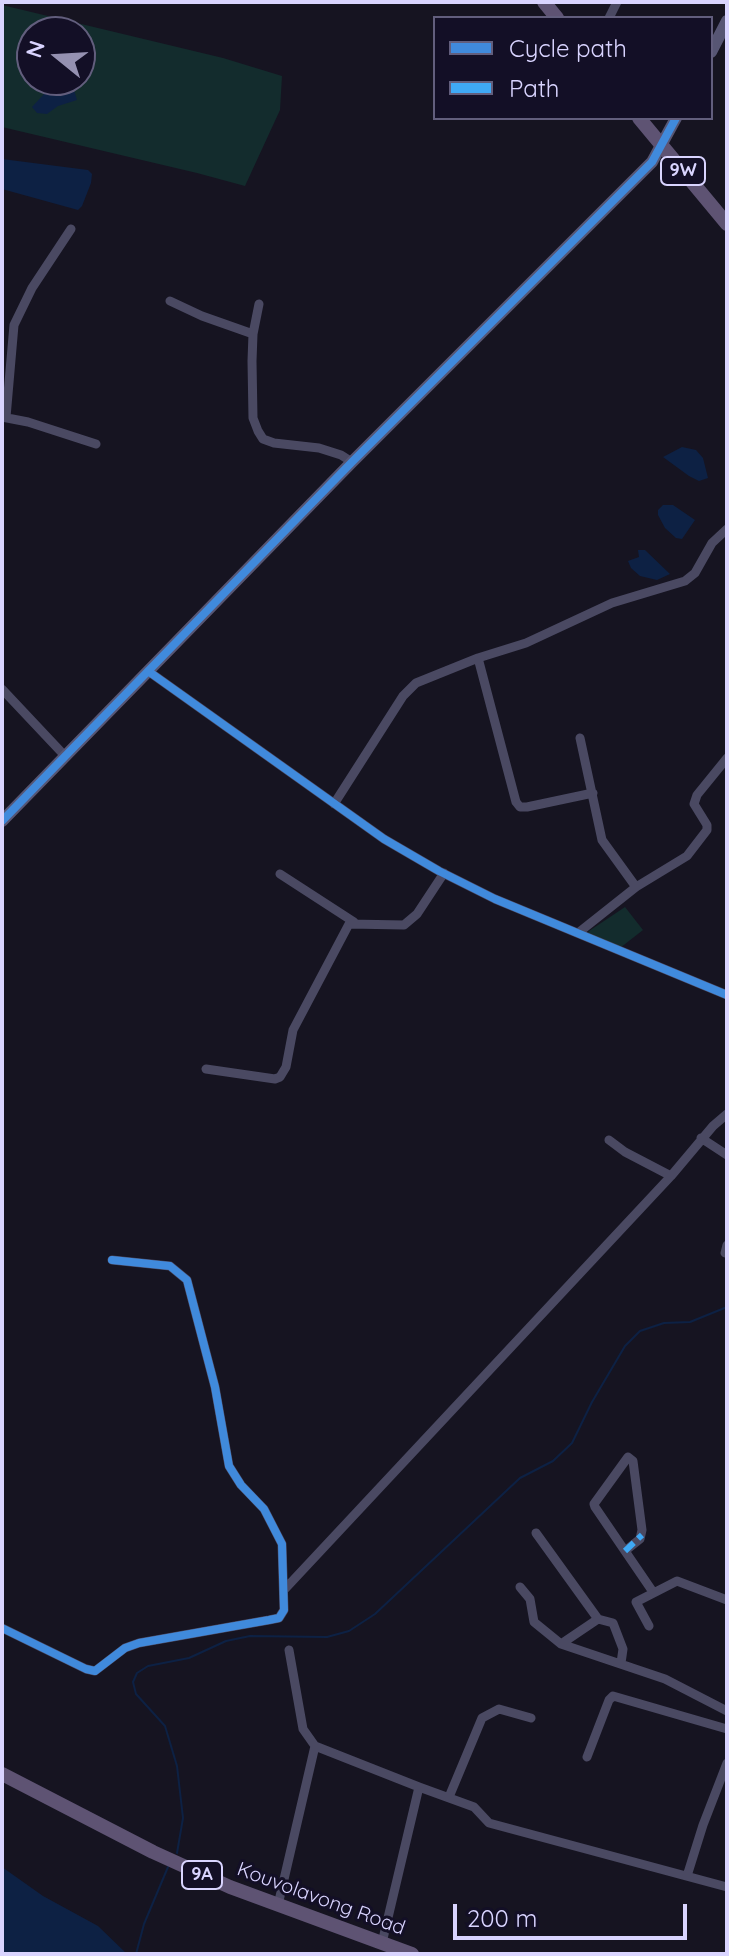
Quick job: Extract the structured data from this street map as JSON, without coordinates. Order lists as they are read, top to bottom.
{
  "streets": {
    "main road": ["9W", "9A", "Kouvolavong Road"]
  },
  "legend": ["Cycle path", "Path"],
  "scale_bar": "200 m",
  "north": "left"
}
